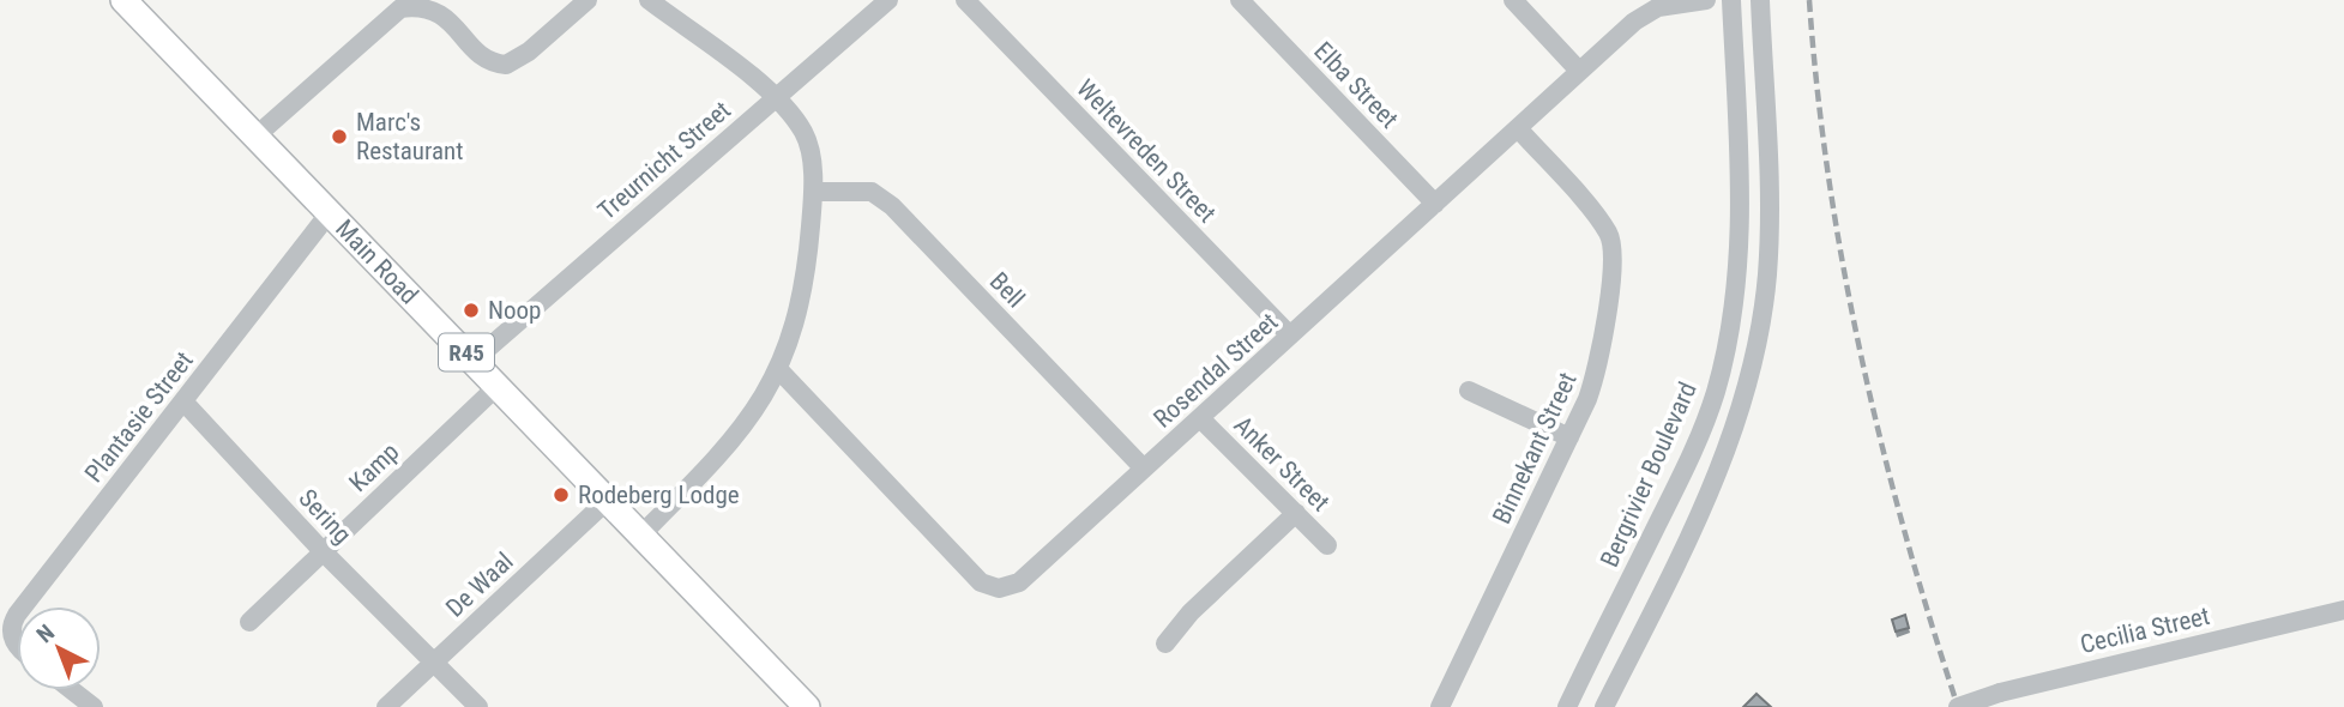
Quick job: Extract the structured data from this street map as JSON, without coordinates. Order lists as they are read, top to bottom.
{
  "streets": {
    "main road": ["Main Road", "R45"],
    "street": [
      "Elba Street",
      "Weltevreden Street",
      "Treurnicht Street",
      "Bell",
      "Rosendal Street",
      "Plantasie Street",
      "Binnekant Street",
      "Anker Street",
      "Kamp",
      "Bergrivier Boulevard",
      "Sering",
      "De Waal",
      "Cecilia Street"
    ]
  },
  "crossings": [
    ["Elba Street", "Rosendal Street"],
    ["Weltevreden Street", "Rosendal Street"],
    ["Treurnicht Street", "Main Road"],
    ["Main Road", "Plantasie Street"],
    ["Main Road", "Kamp"],
    ["Main Road", "De Waal"],
    ["Bell", "Rosendal Street"],
    ["Rosendal Street", "Binnekant Street"],
    ["Rosendal Street", "Anker Street"],
    ["Rosendal Street", "Bergrivier Boulevard"],
    ["Plantasie Street", "Sering"],
    ["Kamp", "Sering"],
    ["Sering", "De Waal"]
  ],
  "places": ["Marc's Restaurant", "Noop", "Rodeberg Lodge"],
  "north": "top left"
}
